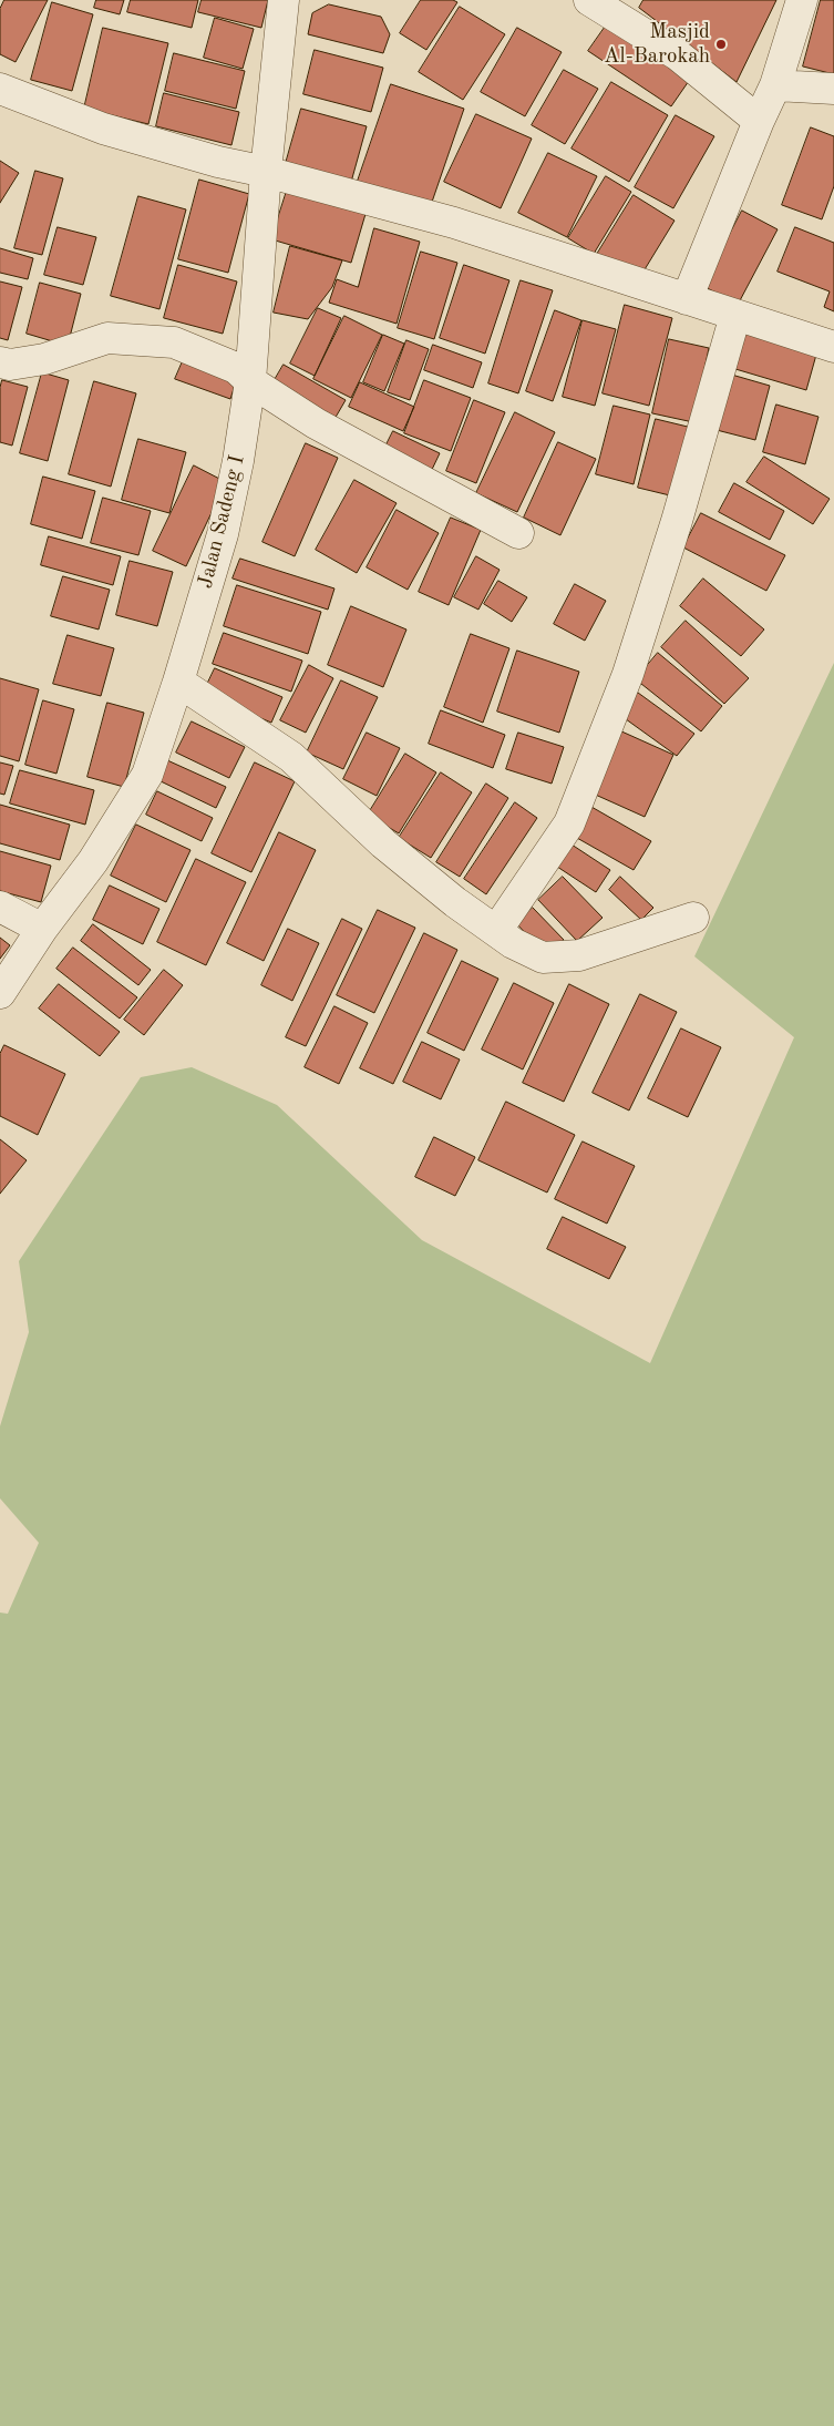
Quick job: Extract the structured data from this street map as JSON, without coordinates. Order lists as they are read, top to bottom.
{
  "streets": {
    "street": ["Jalan Sadeng I"]
  },
  "places": ["Masjid Al-Barokah"]
}
